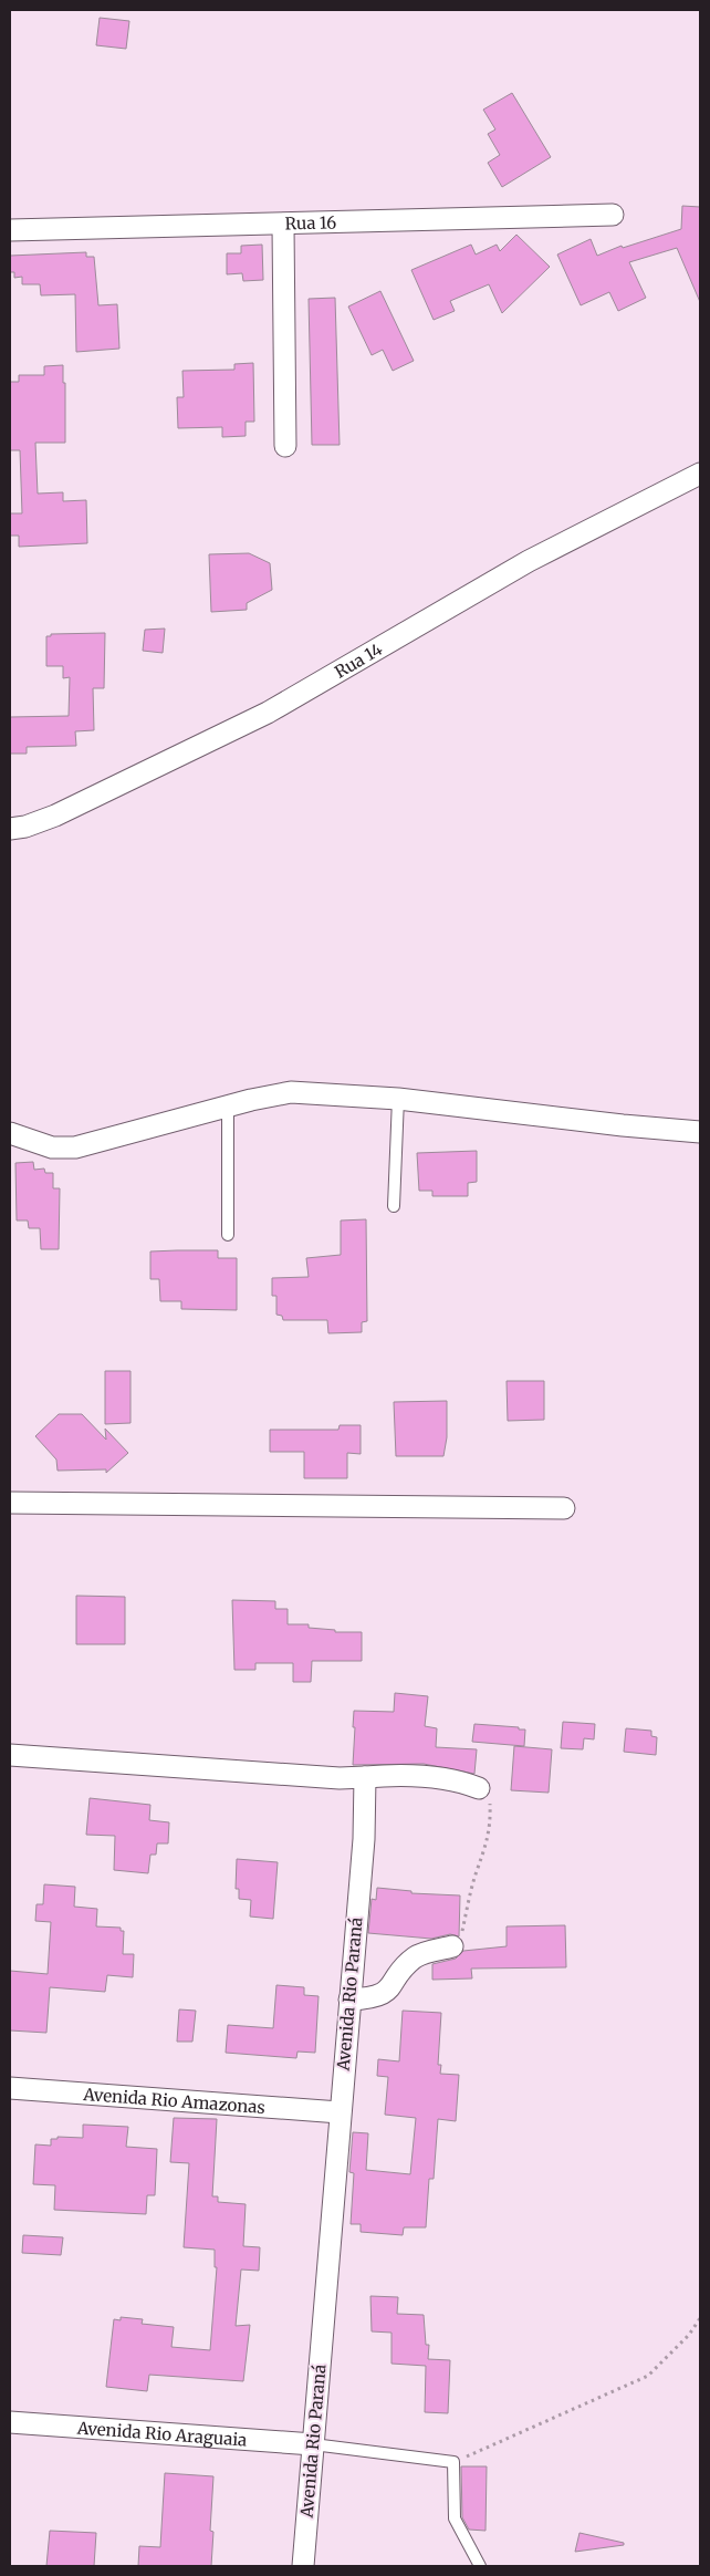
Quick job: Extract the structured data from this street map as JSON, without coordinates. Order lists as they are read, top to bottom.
{
  "streets": {
    "street": [
      "Rua 16",
      "Rua 14",
      "Avenida Rio Paraná",
      "Avenida Rio Amazonas",
      "Avenida Rio Araguaia"
    ]
  },
  "crossings": [
    ["Avenida Rio Paraná", "Avenida Rio Amazonas"],
    ["Avenida Rio Paraná", "Avenida Rio Araguaia"]
  ]
}
